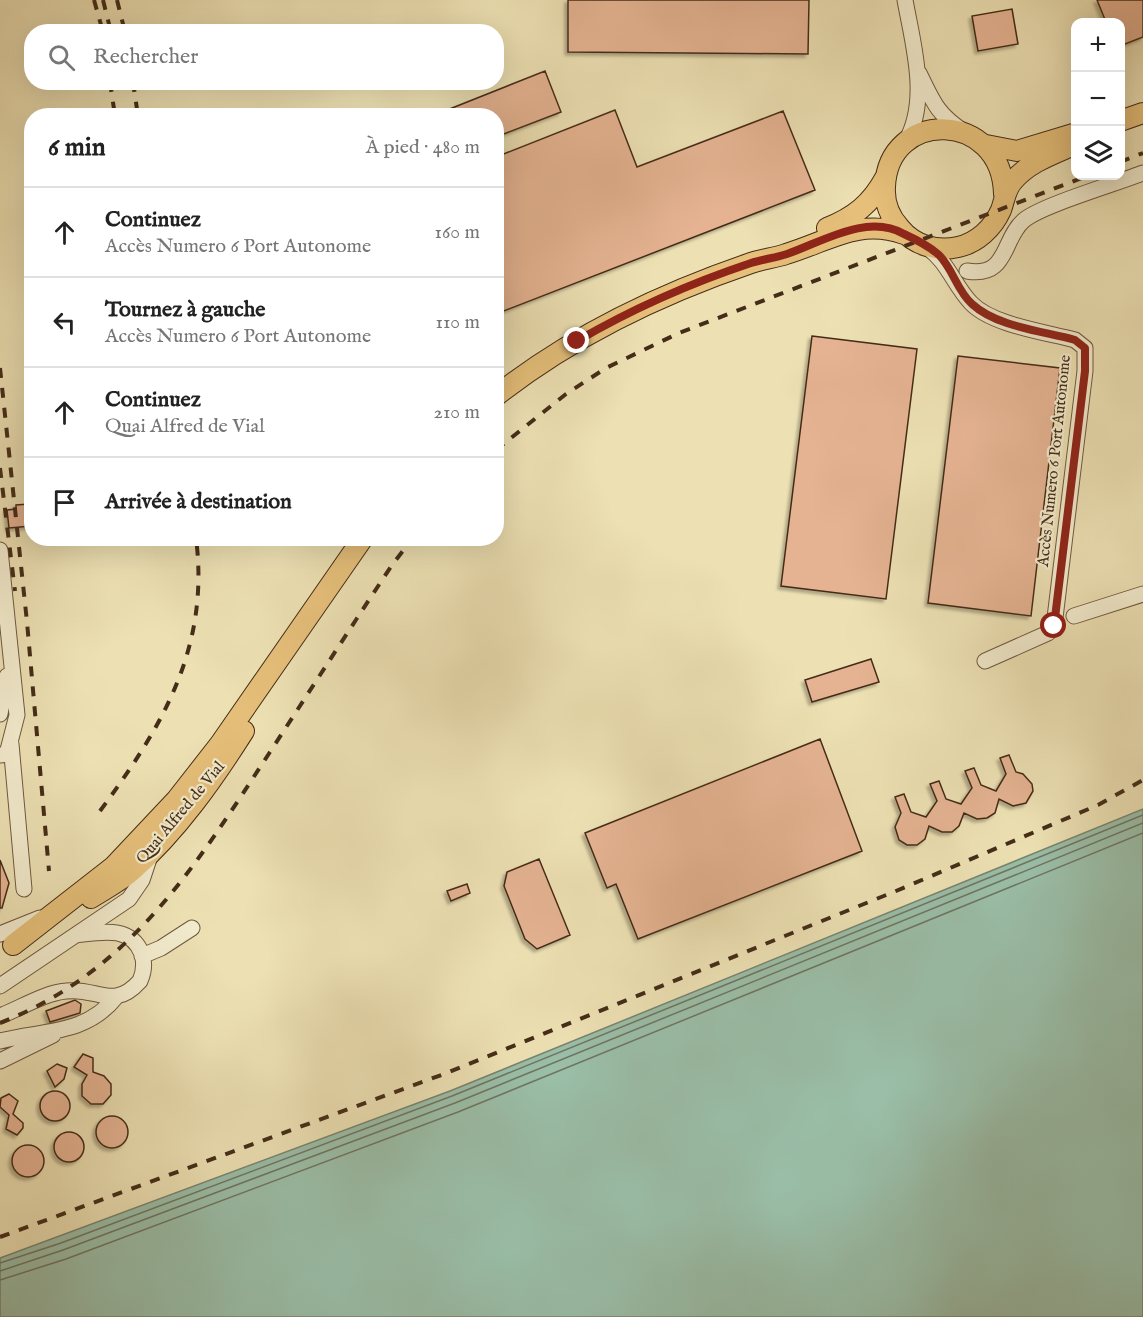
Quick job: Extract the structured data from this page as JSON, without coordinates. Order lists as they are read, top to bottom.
{
  "streets": {
    "main road": ["Quai Alfred de Vial"],
    "street": ["Accès Numero 6 Port Autonome"]
  },
  "page": {
    "map_buttons": ["+", "−"],
    "search": "Rechercher",
    "heading": ["6 min", "À pied · 480 m"],
    "list": [
      ["Continuez", "Accès Numero 6 Port Autonome", "160 m"],
      ["Tournez à gauche", "Accès Numero 6 Port Autonome", "110 m"],
      ["Continuez", "Quai Alfred de Vial", "210 m"],
      "Arrivée à destination"
    ]
  }
}
